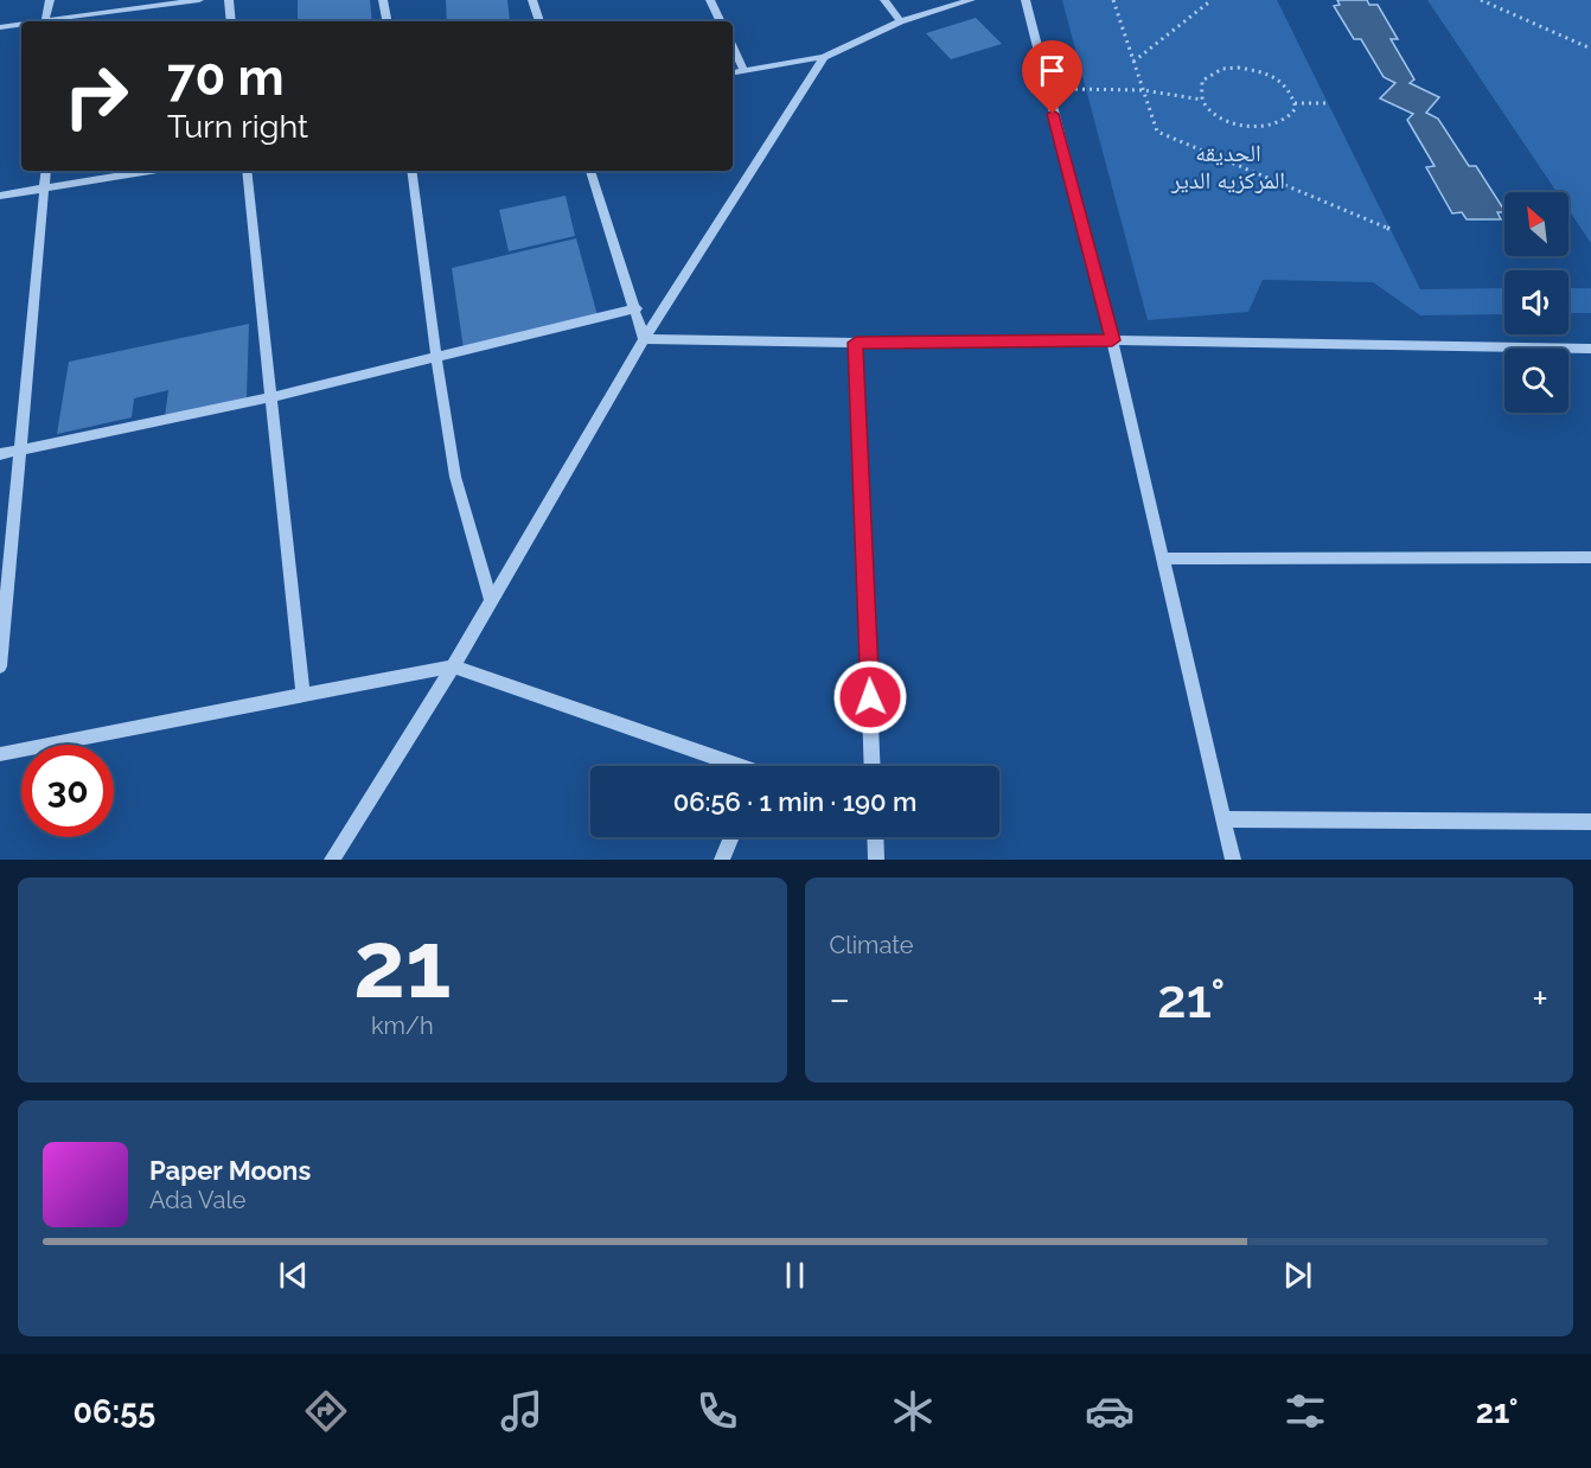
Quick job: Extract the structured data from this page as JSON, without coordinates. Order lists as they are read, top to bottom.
{
  "parks": ["الحديقه المركزيه الدير"],
  "north": "top left",
  "page": {
    "turn": ["70 m", "Turn right"],
    "limit": "30",
    "trip": "06:56 · 1 min · 190 m",
    "tile": [
      ["21", "km/h"],
      "Climate"
    ],
    "heat": ["−", "21°", "+"],
    "song": ["Paper Moons", "Ada Vale"],
    "tabs": ["06:55", "21°"]
  }
}
